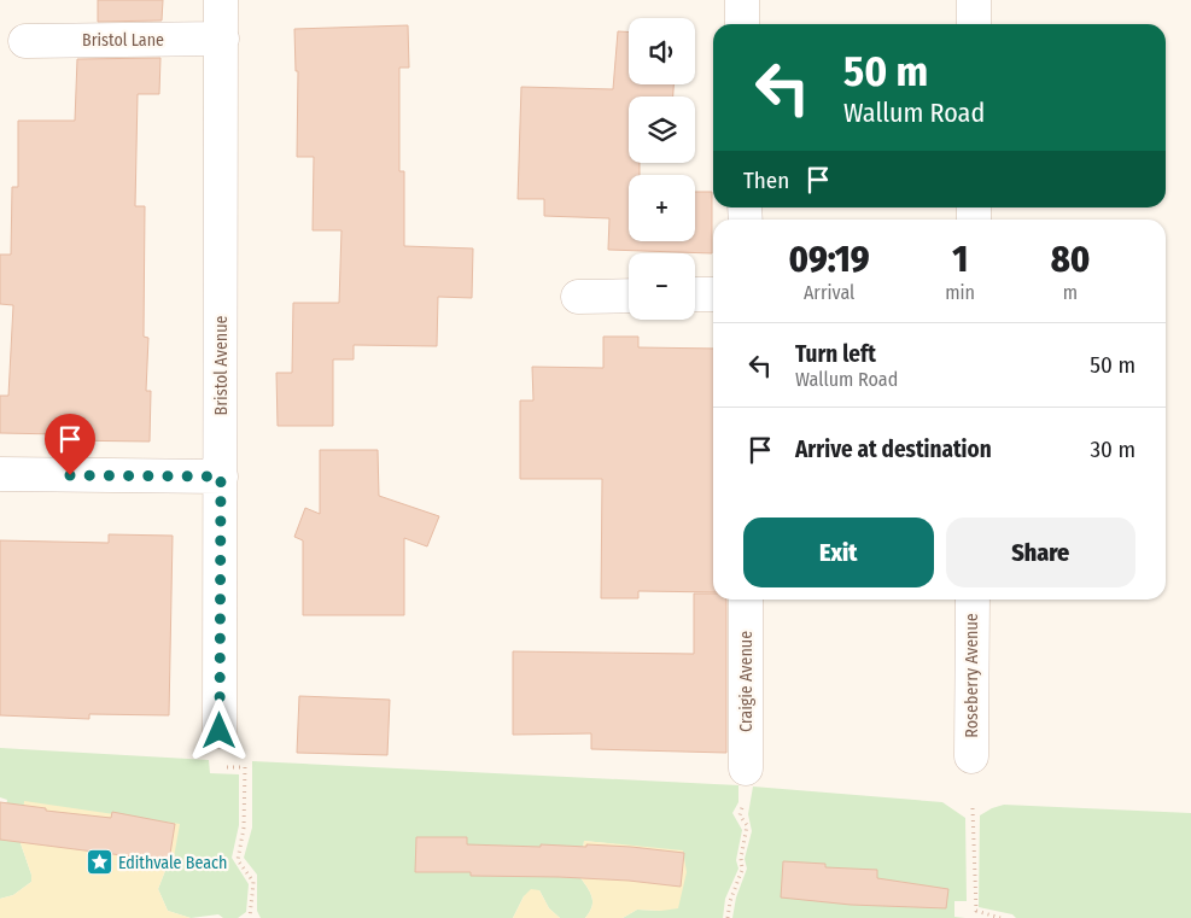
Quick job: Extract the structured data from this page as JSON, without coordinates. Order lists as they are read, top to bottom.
{
  "streets": {
    "street": [
      "Bristol Lane",
      "Bristol Avenue",
      "Roseberry Avenue",
      "Craigie Avenue"
    ]
  },
  "crossings": [
    ["Bristol Lane", "Bristol Avenue"]
  ],
  "places": {
    "place": ["Edithvale Beach"]
  },
  "page": {
    "map_buttons": ["+", "−"],
    "turn": ["50 m", "Wallum Road"],
    "then": "Then",
    "eta": [
      "09:19",
      "Arrival",
      "1",
      "min",
      "80",
      "m"
    ],
    "list": [
      {
        "name": "Turn left",
        "note": "Wallum Road",
        "value": "50 m"
      },
      {
        "name": "Arrive at destination",
        "value": "30 m"
      }
    ],
    "buttons": ["Exit", "Share"]
  }
}
